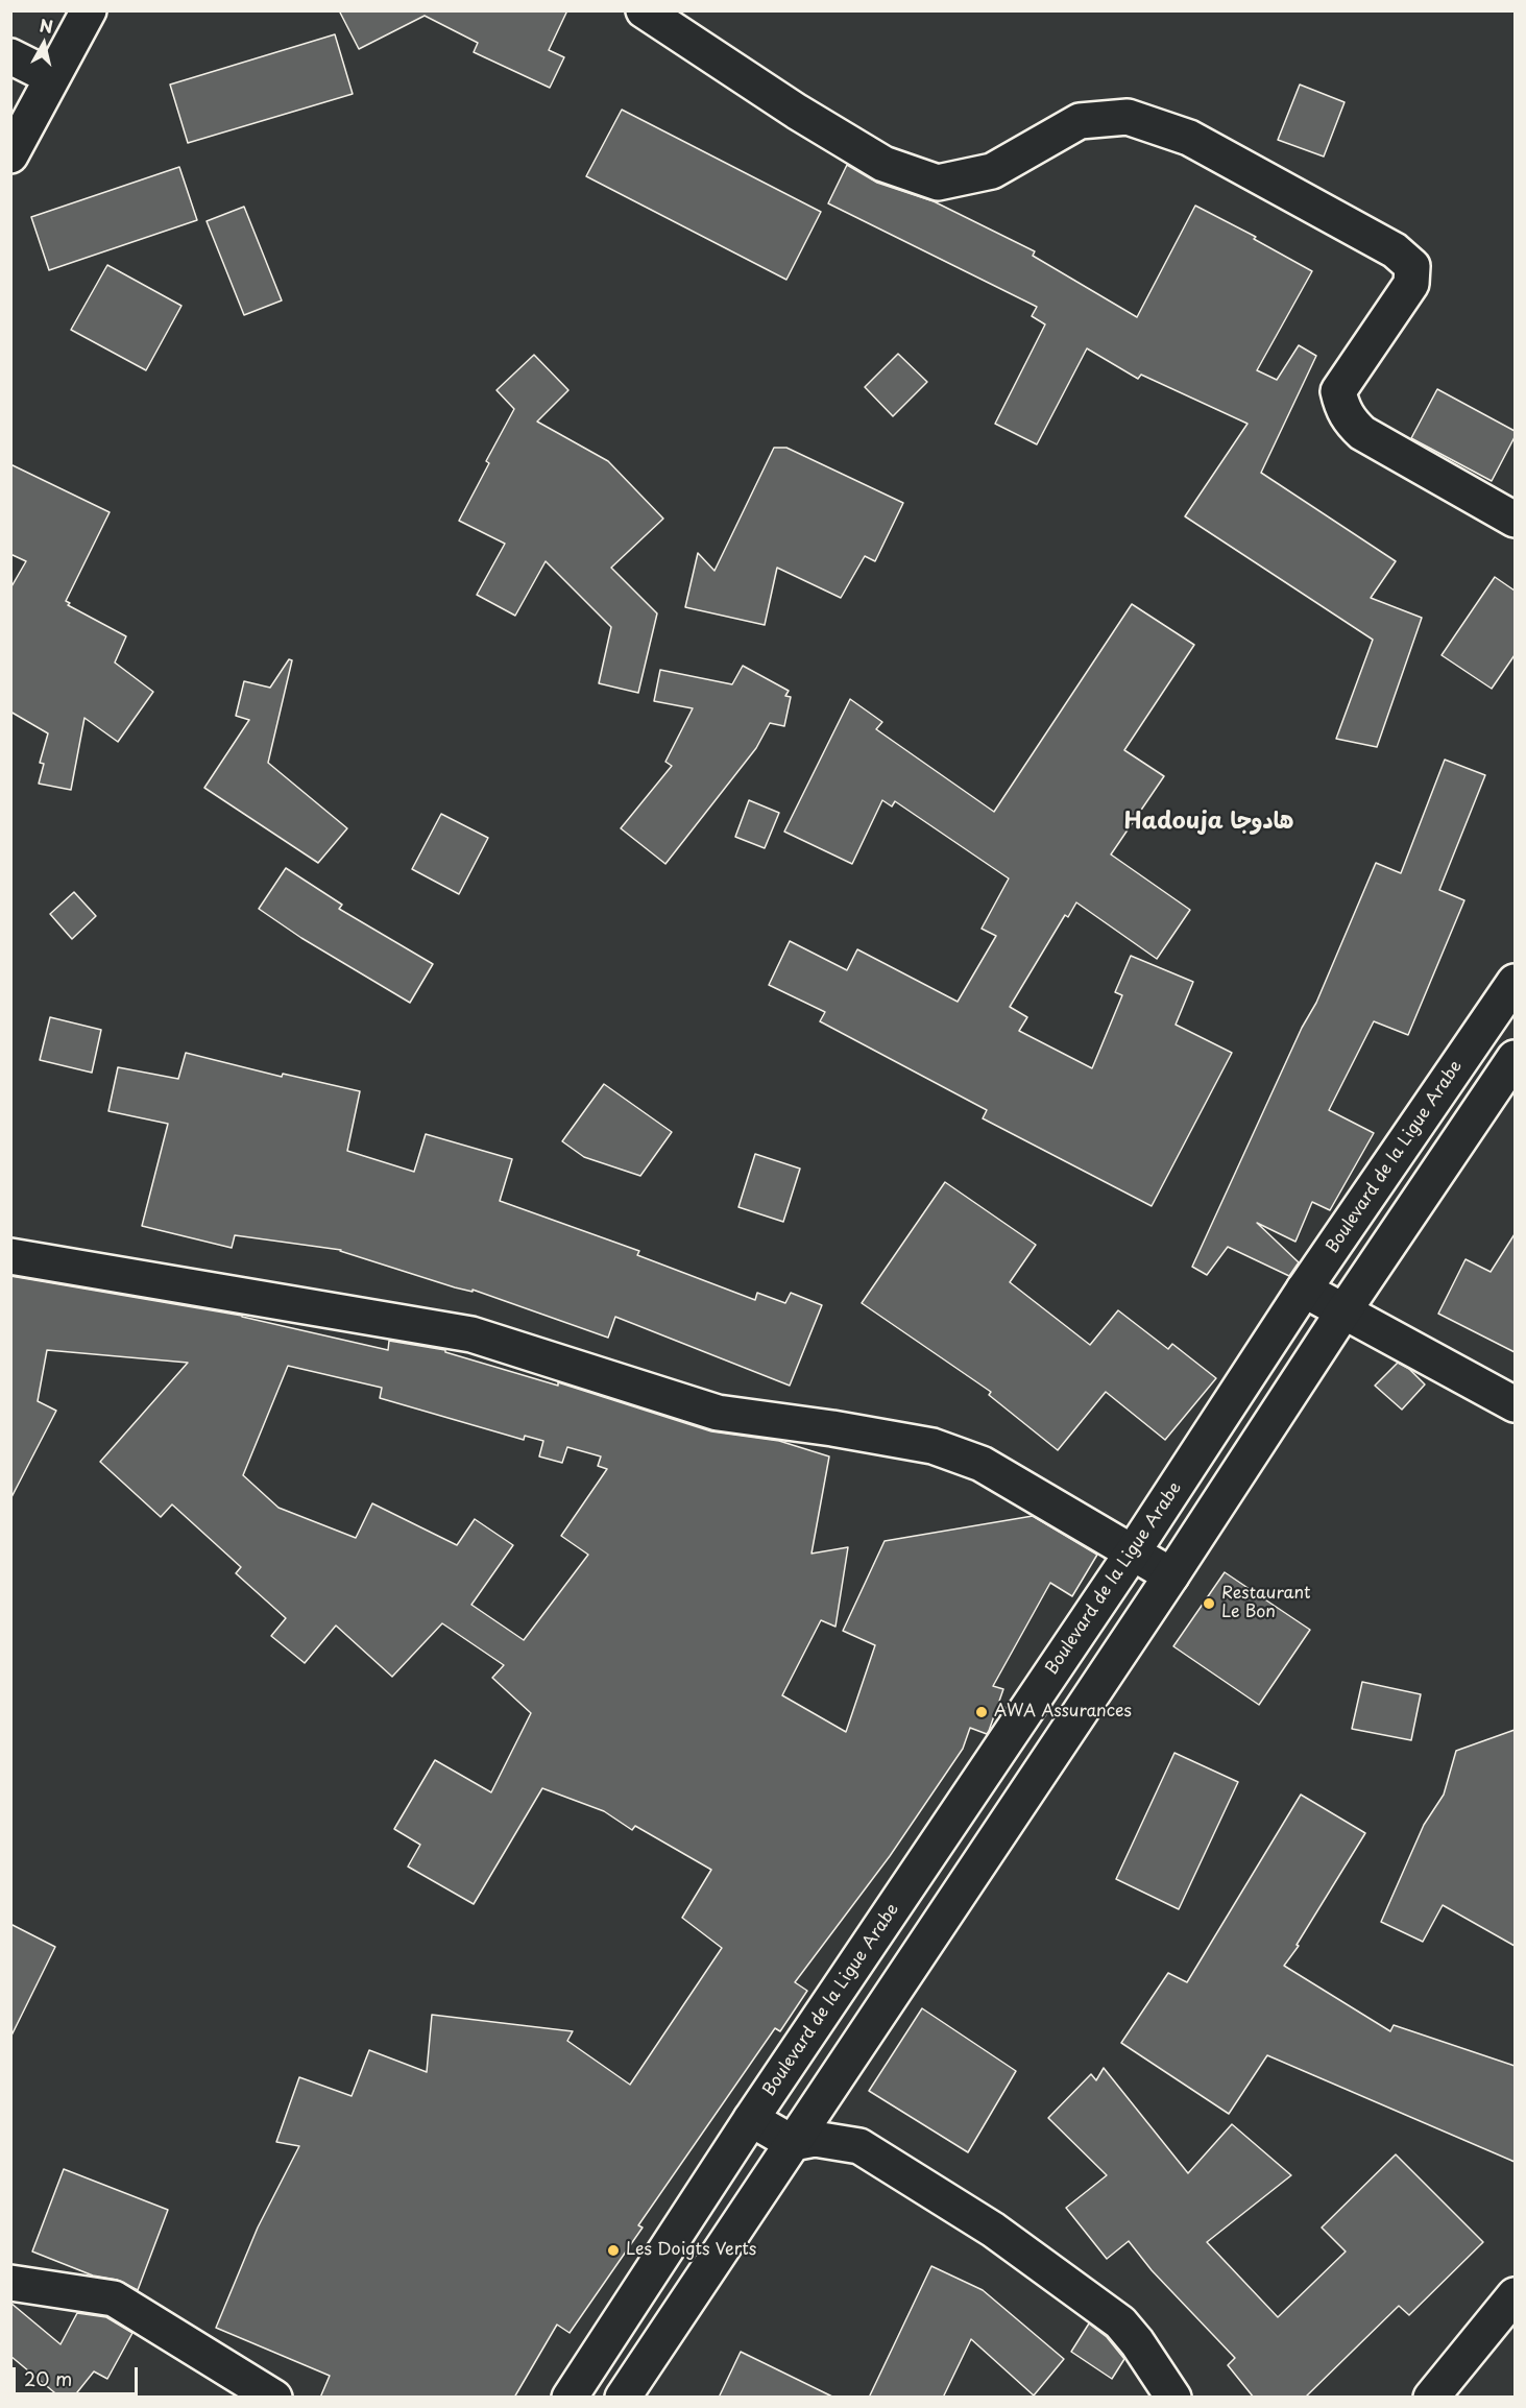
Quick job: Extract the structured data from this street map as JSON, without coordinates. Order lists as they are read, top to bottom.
{
  "streets": {
    "main road": ["Boulevard de la Ligue Arabe"]
  },
  "districts": ["Hadouja هادوجا"],
  "places": ["Restaurant Le Bon", "AWA Assurances", "Les Doigts Verts"],
  "scale_bar": "20 m",
  "north": "top"
}
